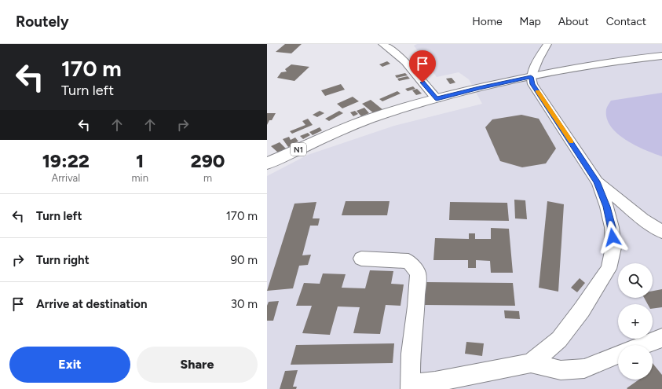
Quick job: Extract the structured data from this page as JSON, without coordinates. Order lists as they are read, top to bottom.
{
  "streets": {
    "highway": ["N1"]
  },
  "page": {
    "header": "Routely",
    "nav": [
      "Home",
      "Map",
      "About",
      "Contact"
    ],
    "turn": ["170 m", "Turn left"],
    "eta": [
      "19:22",
      "Arrival",
      "1",
      "min",
      "290",
      "m"
    ],
    "list": [
      {
        "name": "Turn left",
        "value": "170 m"
      },
      {
        "name": "Turn right",
        "value": "90 m"
      },
      {
        "name": "Arrive at destination",
        "value": "30 m"
      }
    ],
    "map_buttons": ["+", "−"],
    "buttons": ["Exit", "Share"]
  }
}
